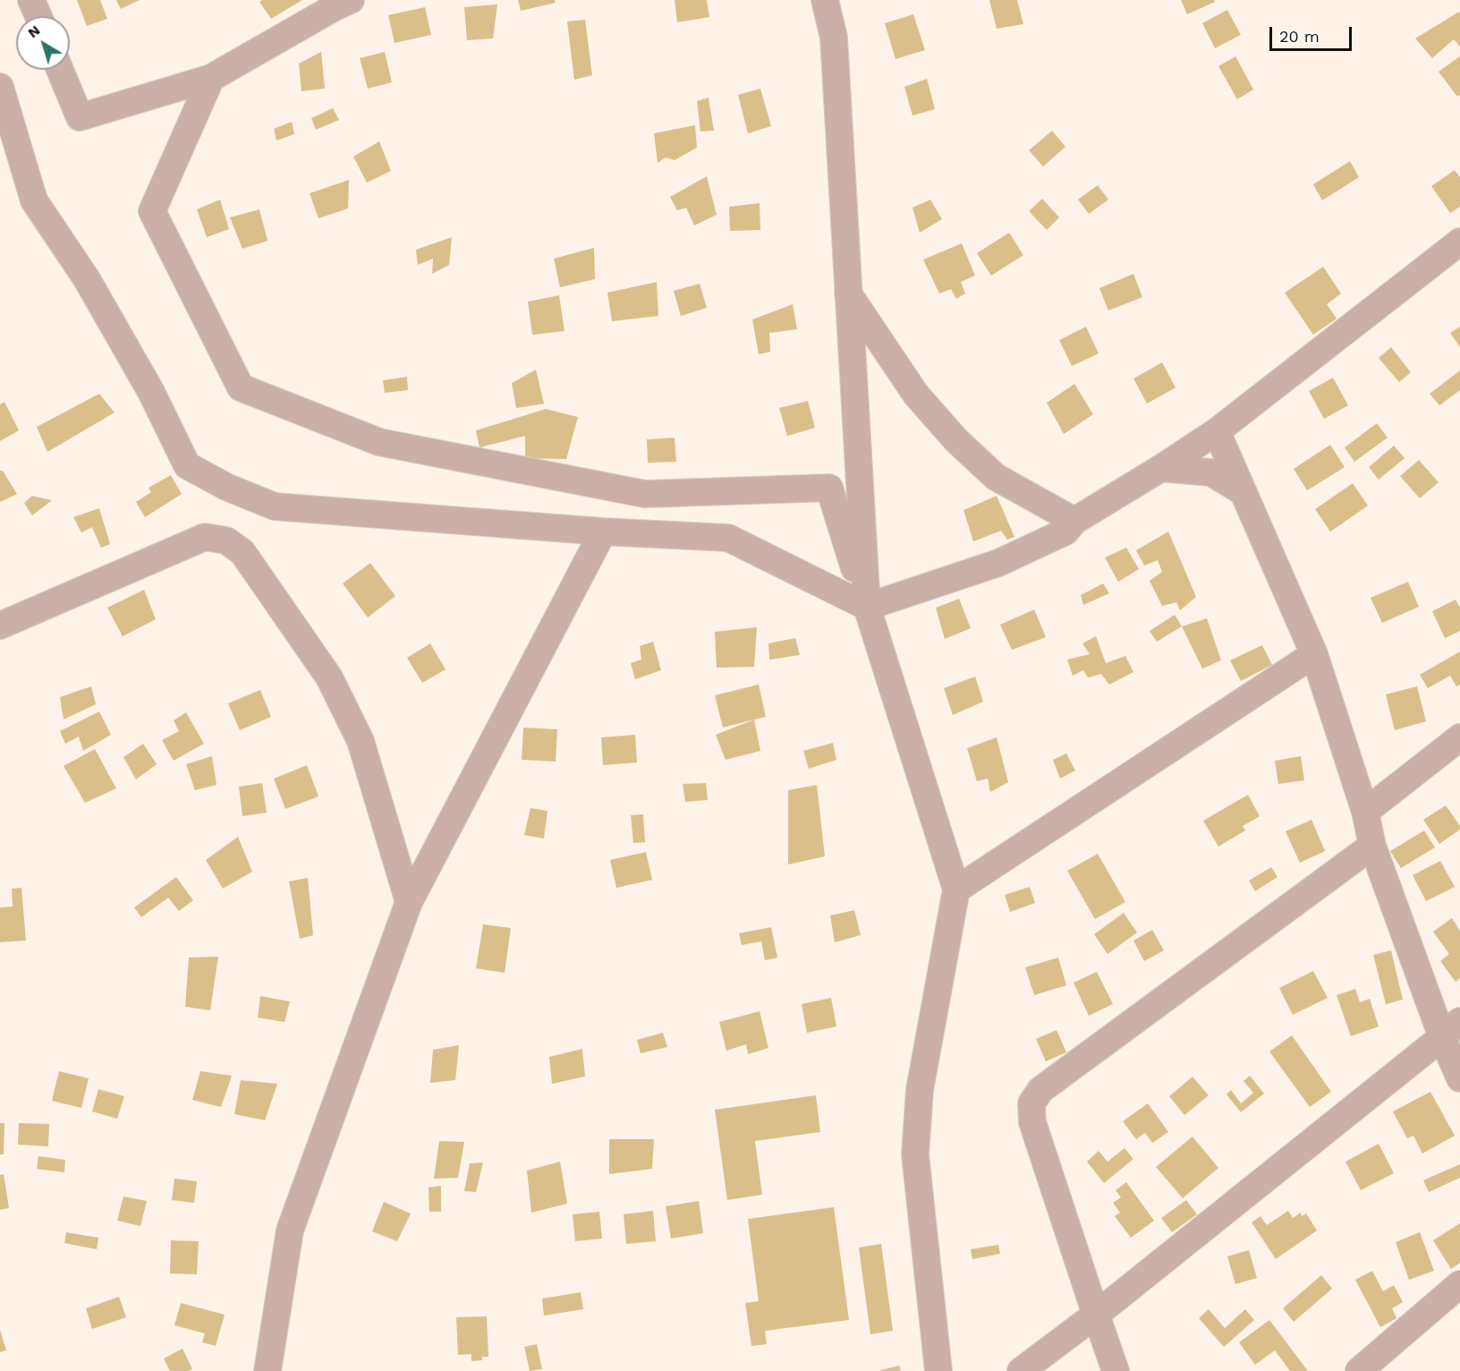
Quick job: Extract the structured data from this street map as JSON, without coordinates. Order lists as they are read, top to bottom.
{
  "scale_bar": "20 m",
  "north": "top left"
}
